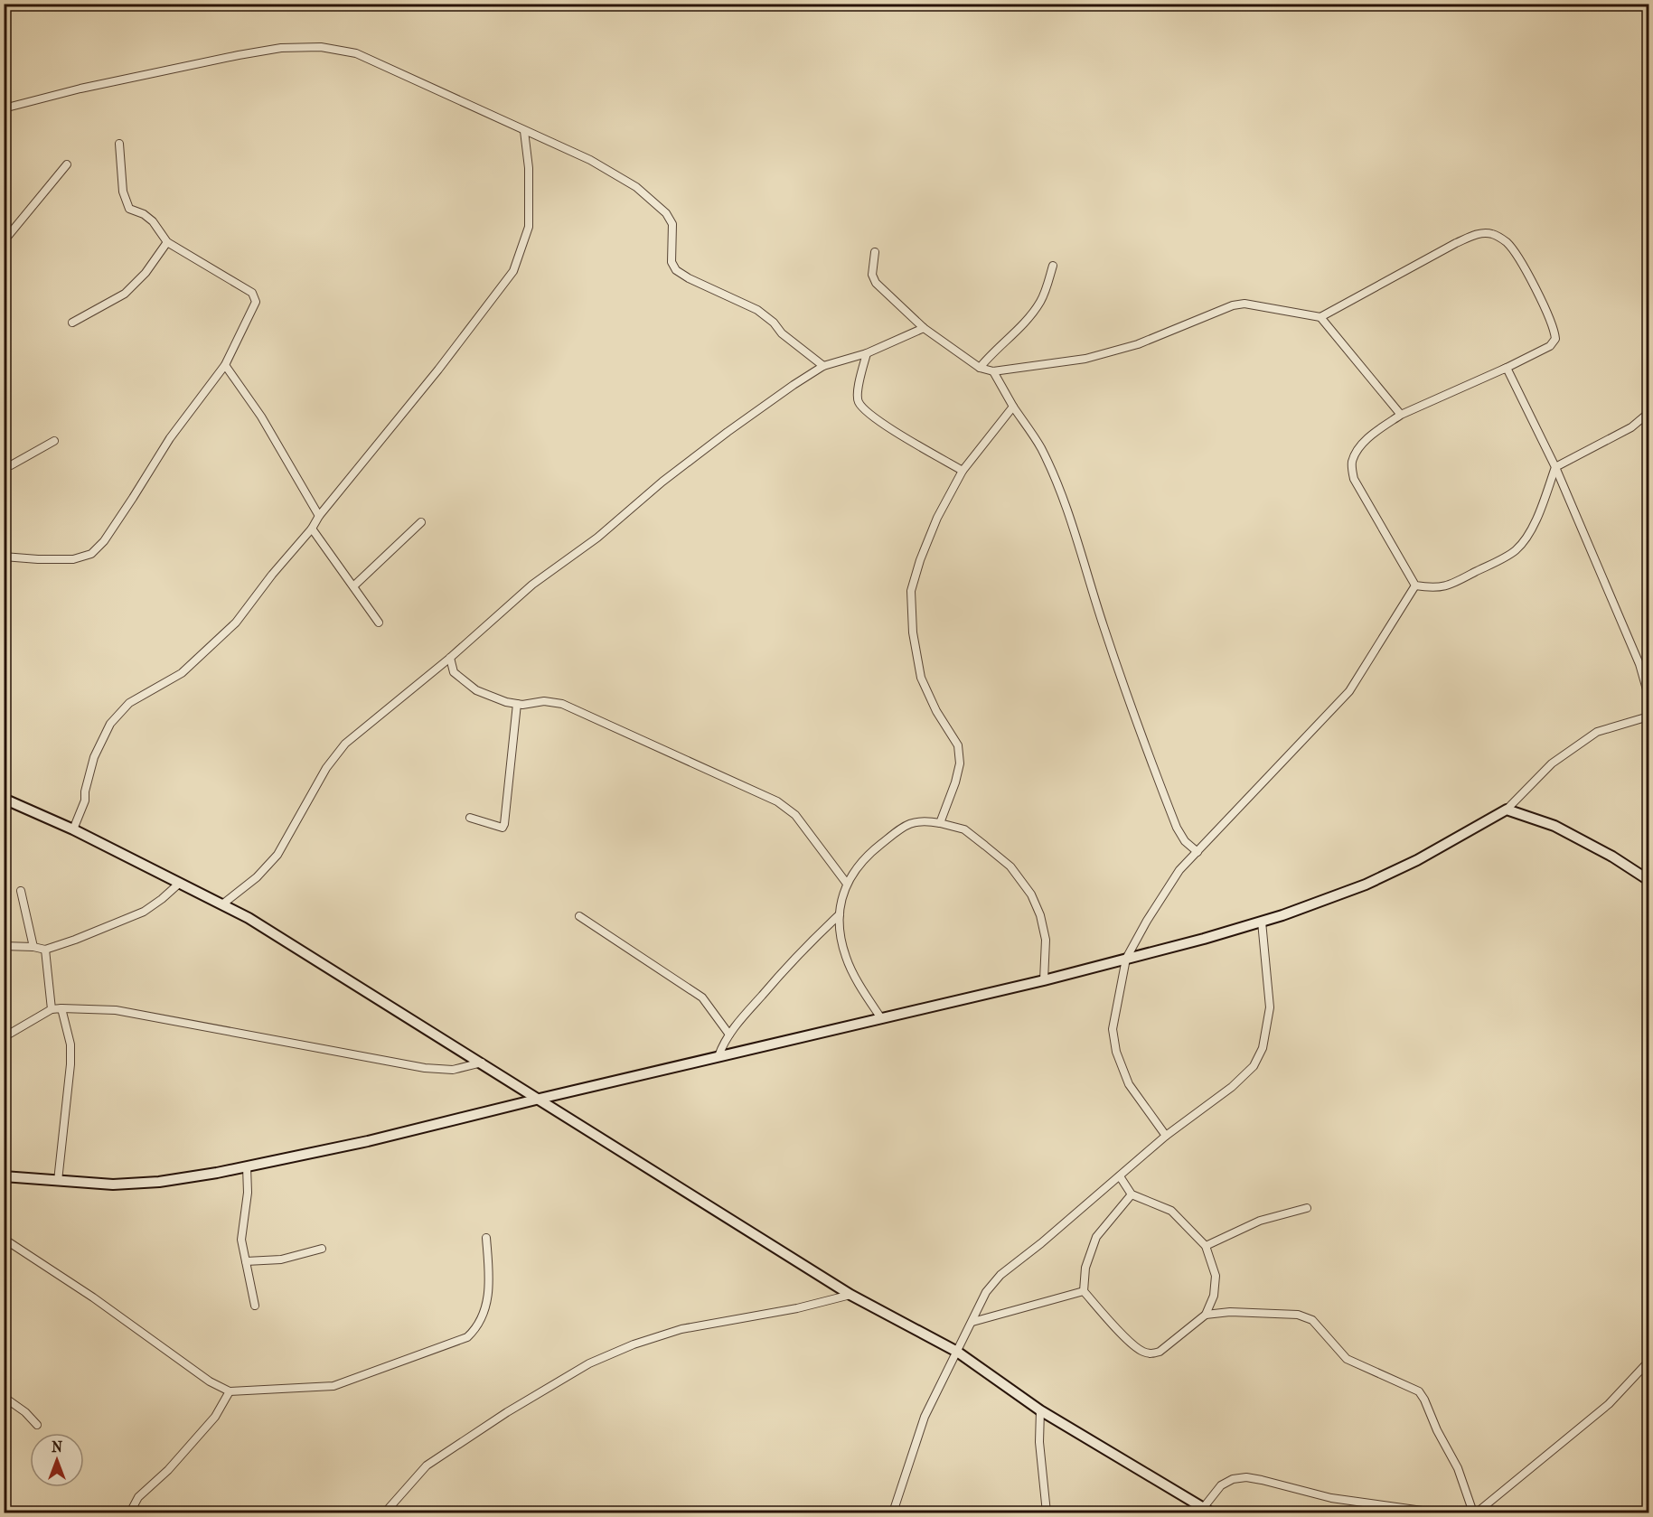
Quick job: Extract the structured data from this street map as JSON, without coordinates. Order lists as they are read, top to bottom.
{
  "north": "top"
}
